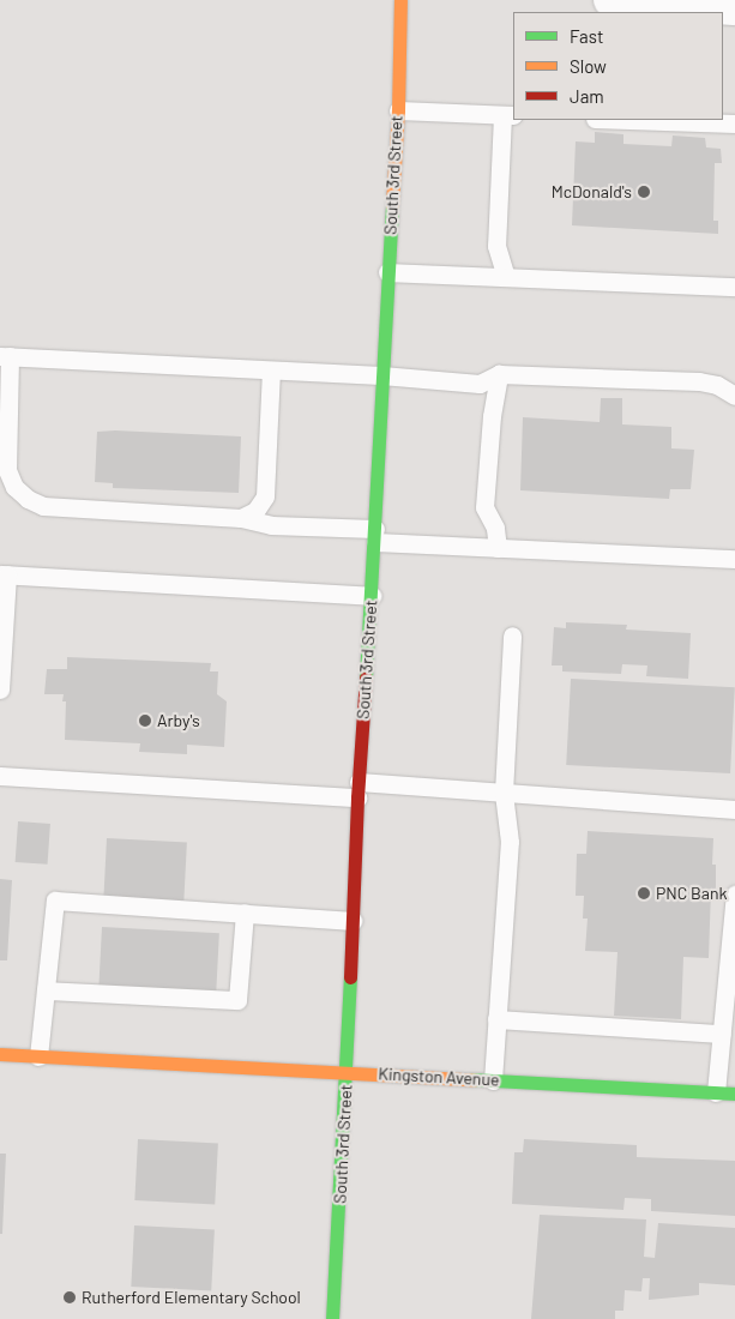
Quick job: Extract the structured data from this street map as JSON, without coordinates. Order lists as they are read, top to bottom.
{
  "streets": {
    "street": ["South 3rd Street", "Kingston Avenue"]
  },
  "crossings": [
    ["South 3rd Street", "Kingston Avenue"]
  ],
  "places": [
    "McDonald's",
    "Arby's",
    "PNC Bank",
    "Rutherford Elementary School"
  ],
  "legend": ["Fast", "Slow", "Jam"]
}
